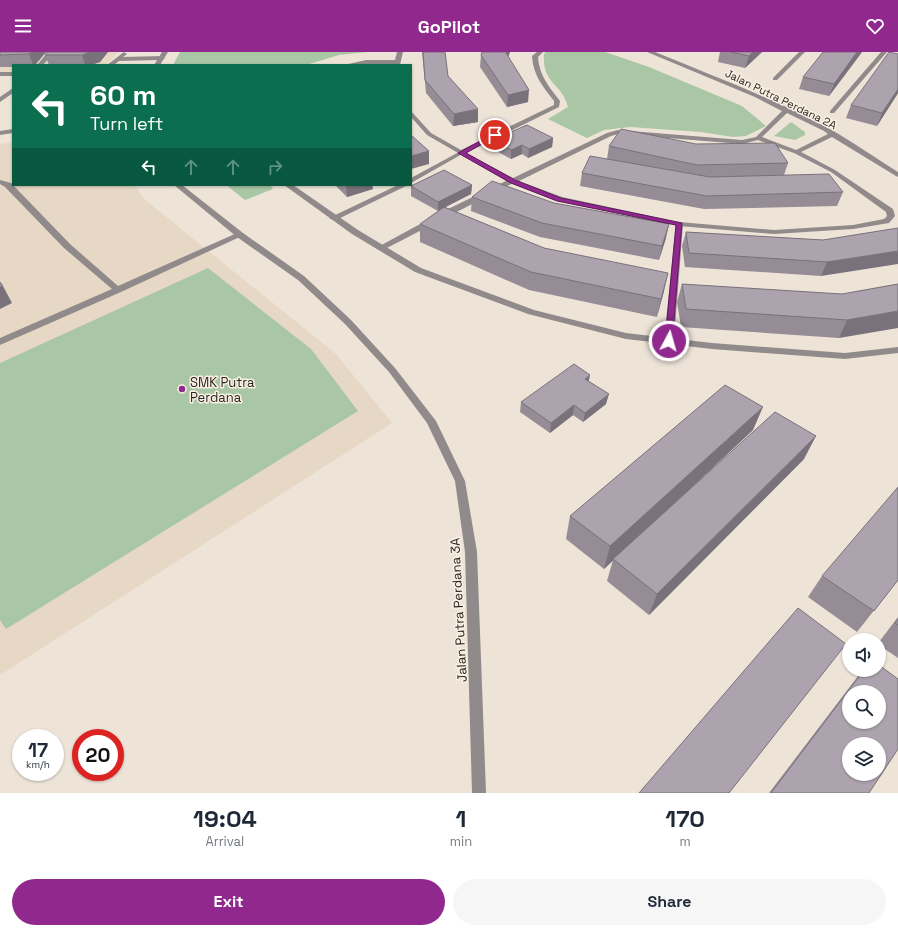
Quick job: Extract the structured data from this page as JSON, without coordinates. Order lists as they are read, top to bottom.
{
  "streets": {
    "street": ["Jalan Putra Perdana 2A", "Jalan Putra Perdana 3A"]
  },
  "places": ["SMK Putra Perdana"],
  "page": {
    "header": "GoPilot",
    "turn": ["60 m", "Turn left"],
    "speed": "17 km/h",
    "limit": "20",
    "eta": [
      "19:04",
      "Arrival",
      "1",
      "min",
      "170",
      "m"
    ],
    "buttons": ["Exit", "Share"]
  }
}
